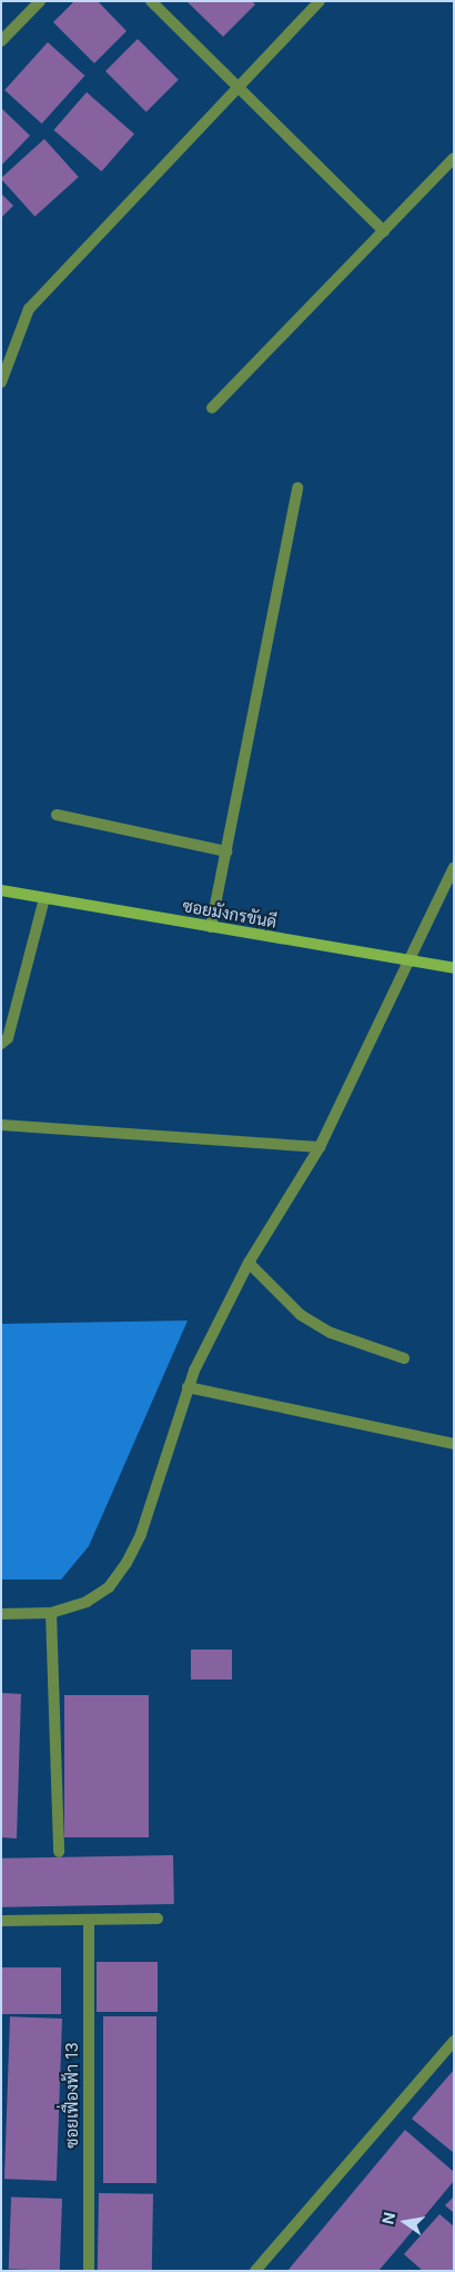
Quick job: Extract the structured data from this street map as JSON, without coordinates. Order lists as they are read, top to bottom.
{
  "streets": {
    "street": ["ซอยมังกรขันดี", "ซอยเฟื่องฟ้า 13"]
  },
  "north": "left"
}
